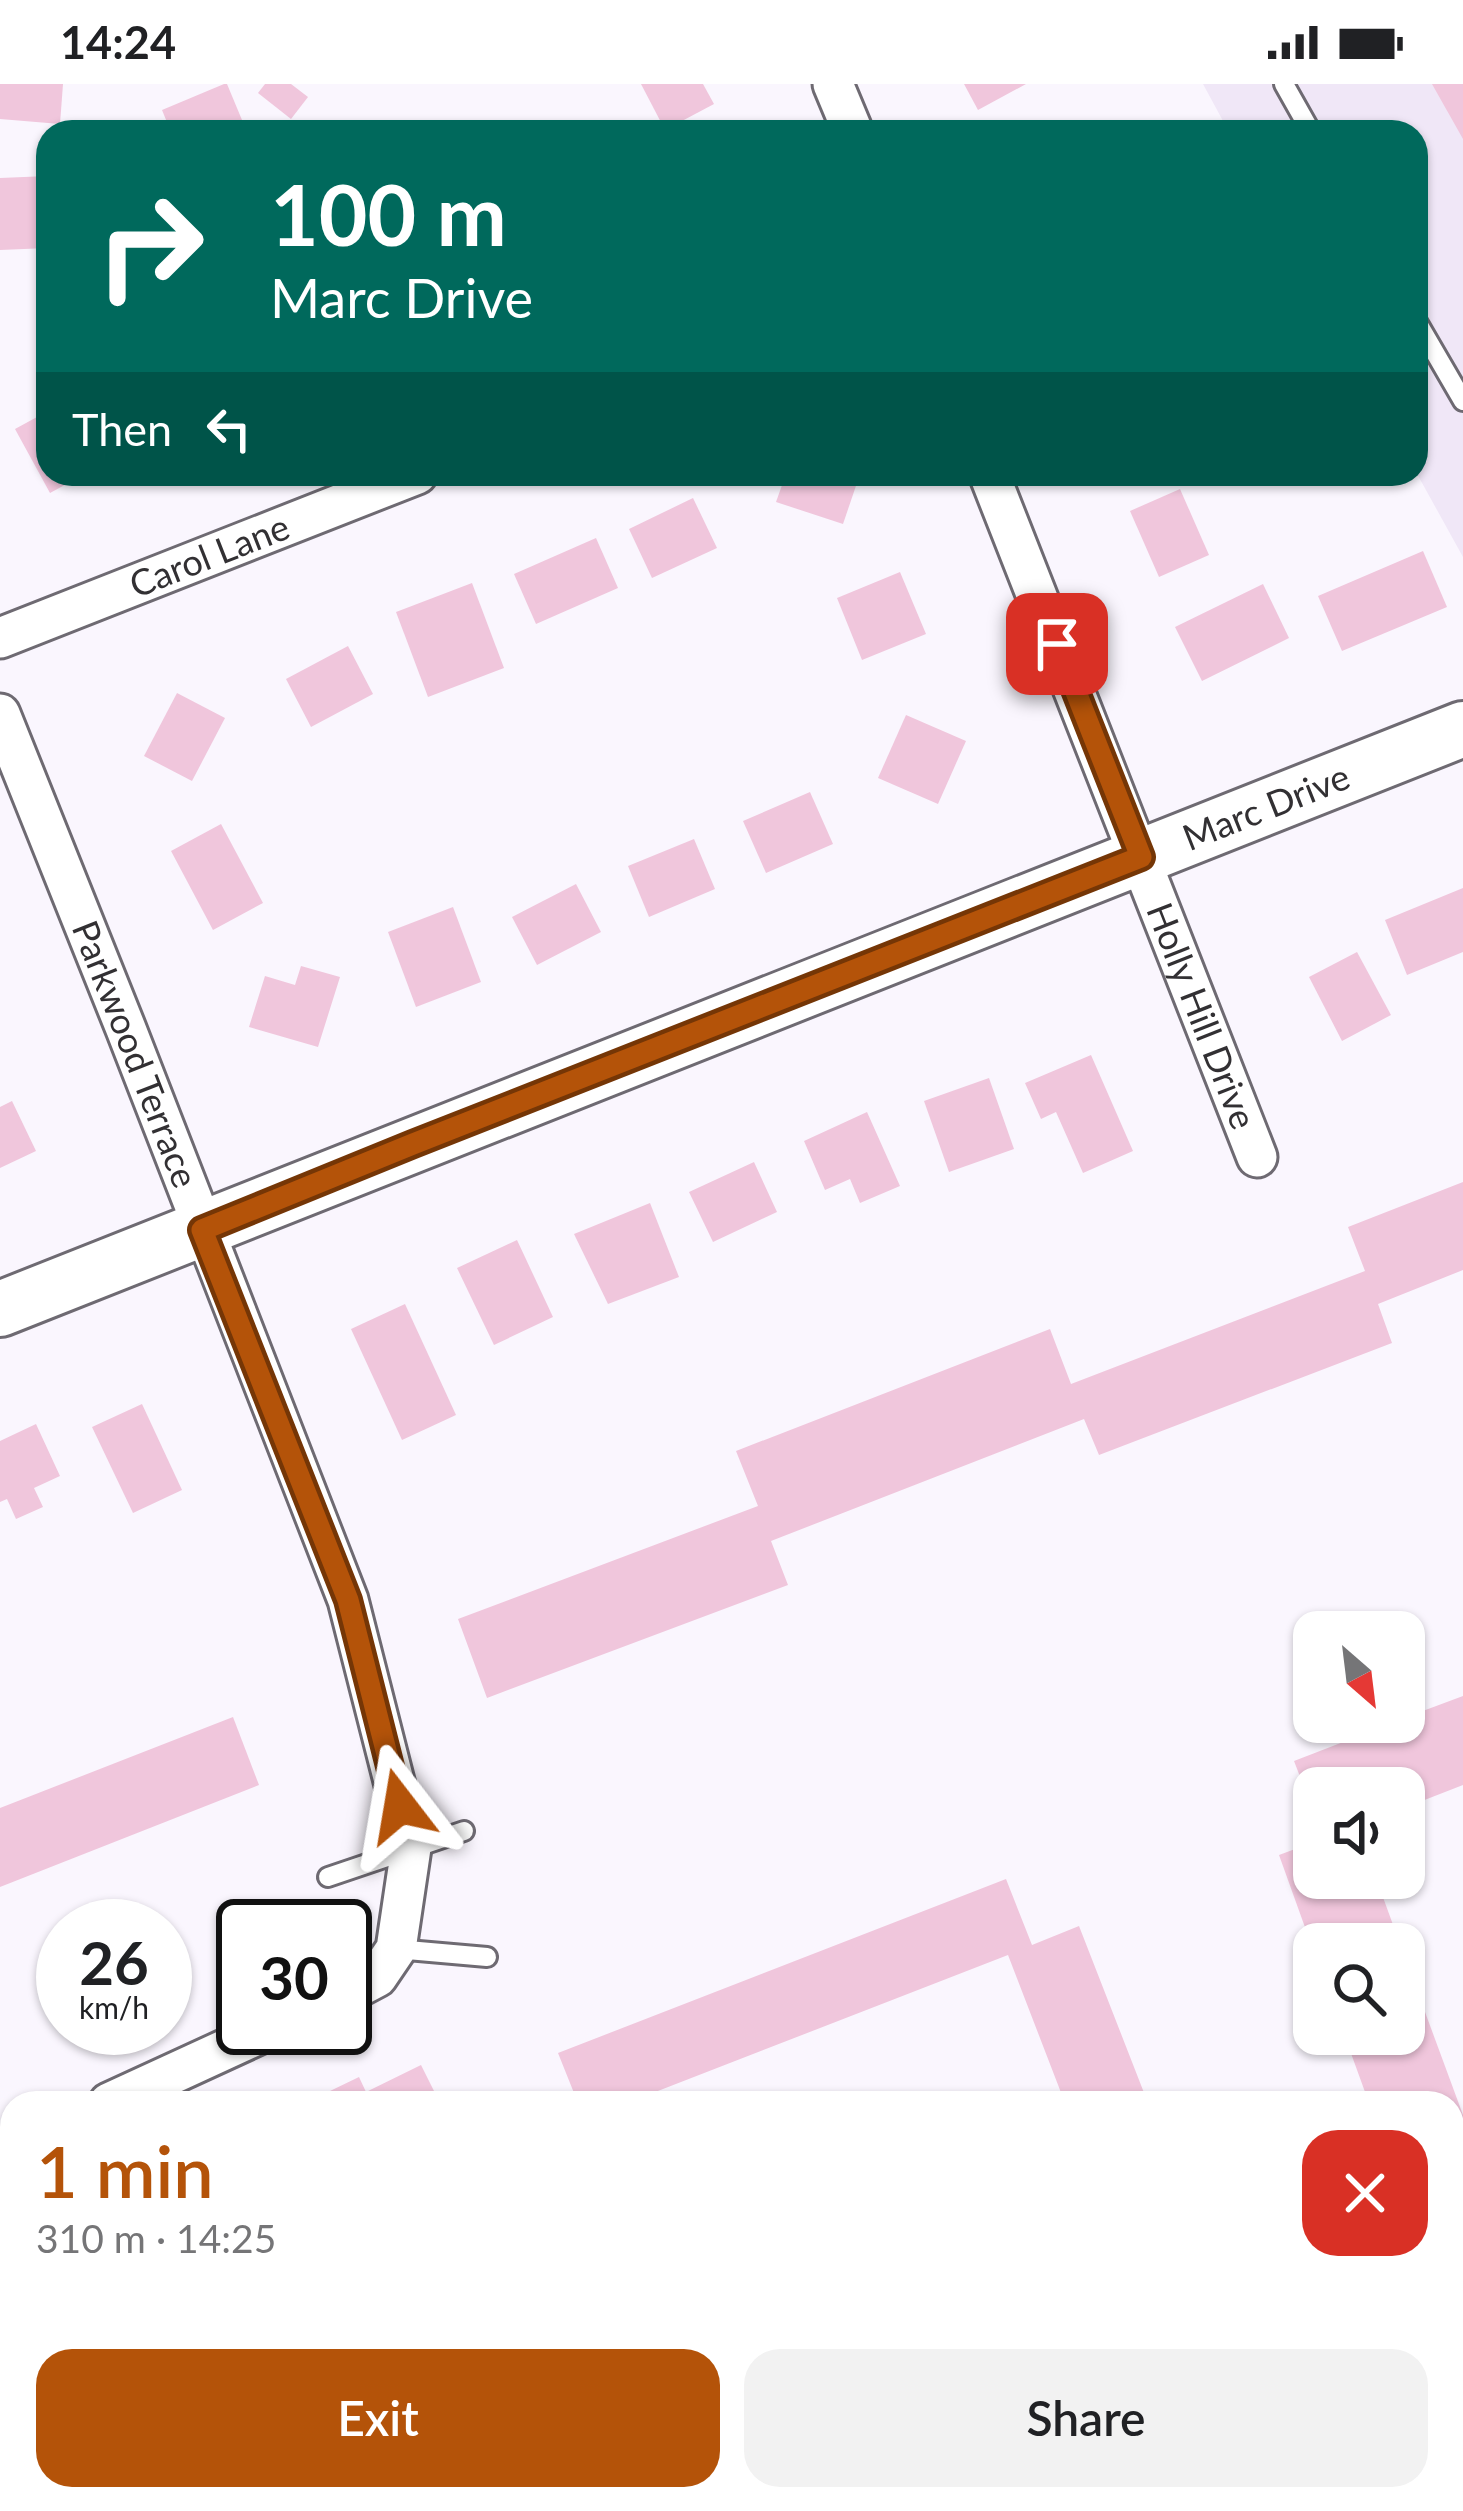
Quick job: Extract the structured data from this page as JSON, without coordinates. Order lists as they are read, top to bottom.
{
  "streets": {
    "street": [
      "Carol Lane",
      "Marc Drive",
      "Holly Hill Drive",
      "Parkwood Terrace"
    ]
  },
  "crossings": [
    ["Marc Drive", "Holly Hill Drive"],
    ["Marc Drive", "Parkwood Terrace"]
  ],
  "north": "bottom right",
  "page": {
    "status": "14:24",
    "turn": ["100 m", "Marc Drive"],
    "then": "Then",
    "speed": "26 km/h",
    "limit": "30",
    "heading": ["1 min", "310 m · 14:25"],
    "buttons": ["Exit", "Share"]
  }
}
